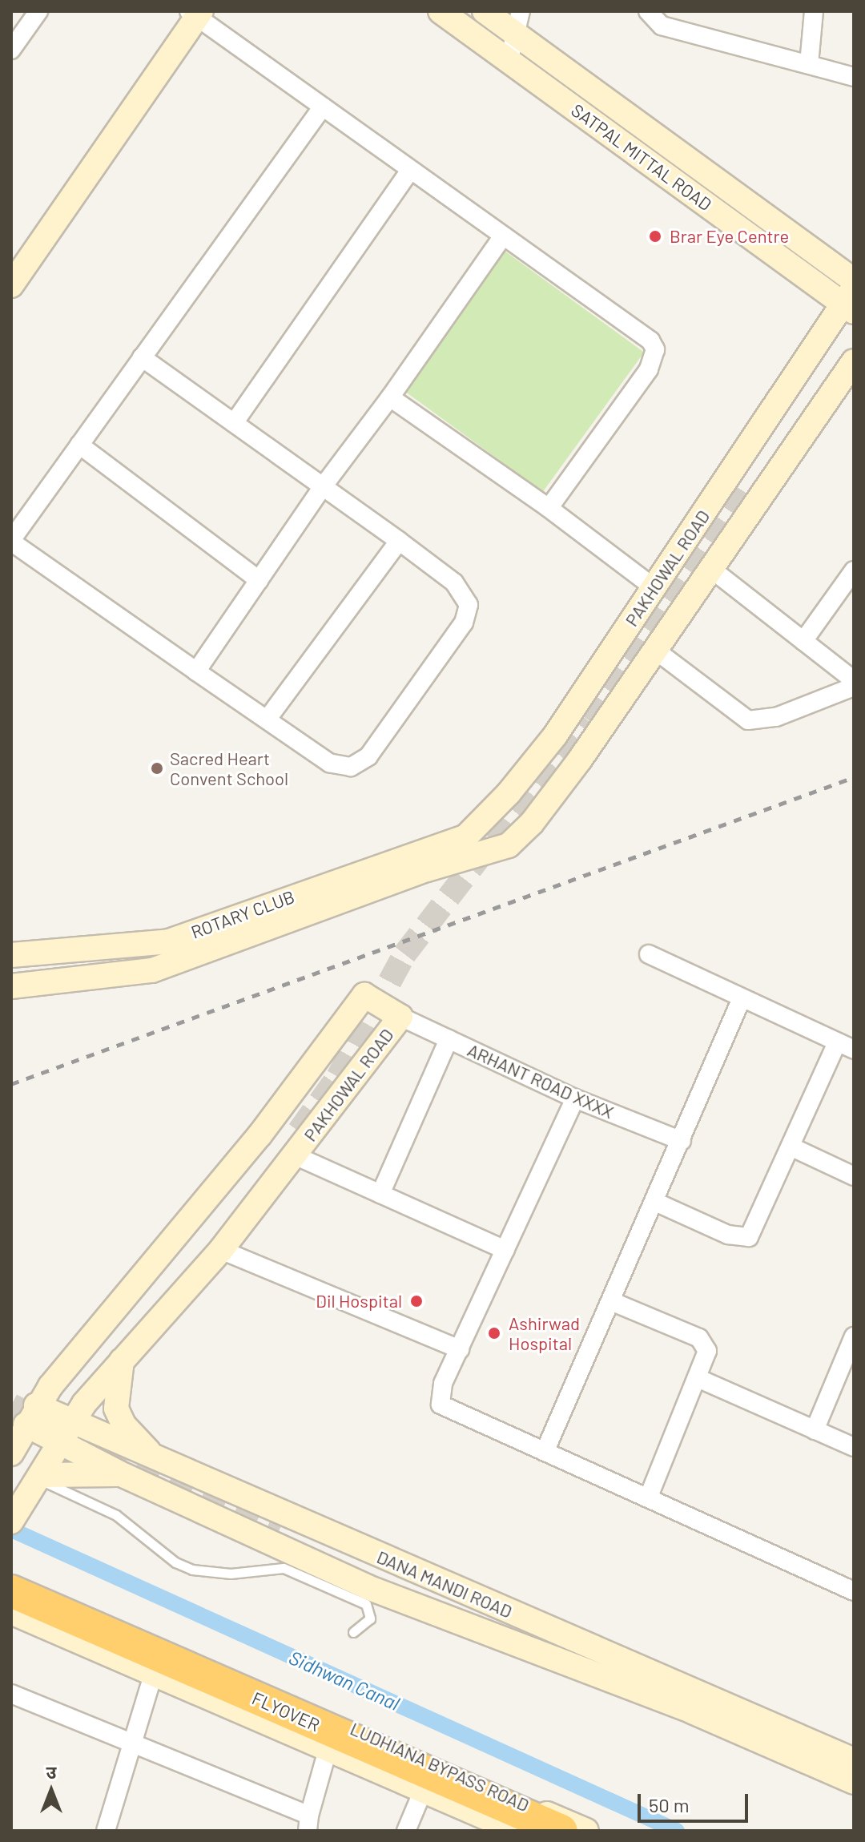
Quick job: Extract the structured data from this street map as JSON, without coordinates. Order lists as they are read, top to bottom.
{
  "streets": {
    "highway": ["FLYOVER"],
    "street": [
      "SATPAL MITTAL ROAD",
      "PAKHOWAL ROAD",
      "ROTARY CLUB",
      "ARHANT ROAD XXXX",
      "DANA MANDI ROAD",
      "LUDHIANA BYPASS ROAD"
    ]
  },
  "crossings": [
    ["SATPAL MITTAL ROAD", "PAKHOWAL ROAD"],
    ["PAKHOWAL ROAD", "ROTARY CLUB"],
    ["PAKHOWAL ROAD", "ARHANT ROAD XXXX"],
    ["PAKHOWAL ROAD", "DANA MANDI ROAD"]
  ],
  "water": ["Sidhwan Canal"],
  "places": [
    "Brar Eye Centre",
    "Sacred Heart Convent School",
    "Dil Hospital",
    "Ashirwad Hospital"
  ],
  "scale_bar": "50 m",
  "north": "top"
}
